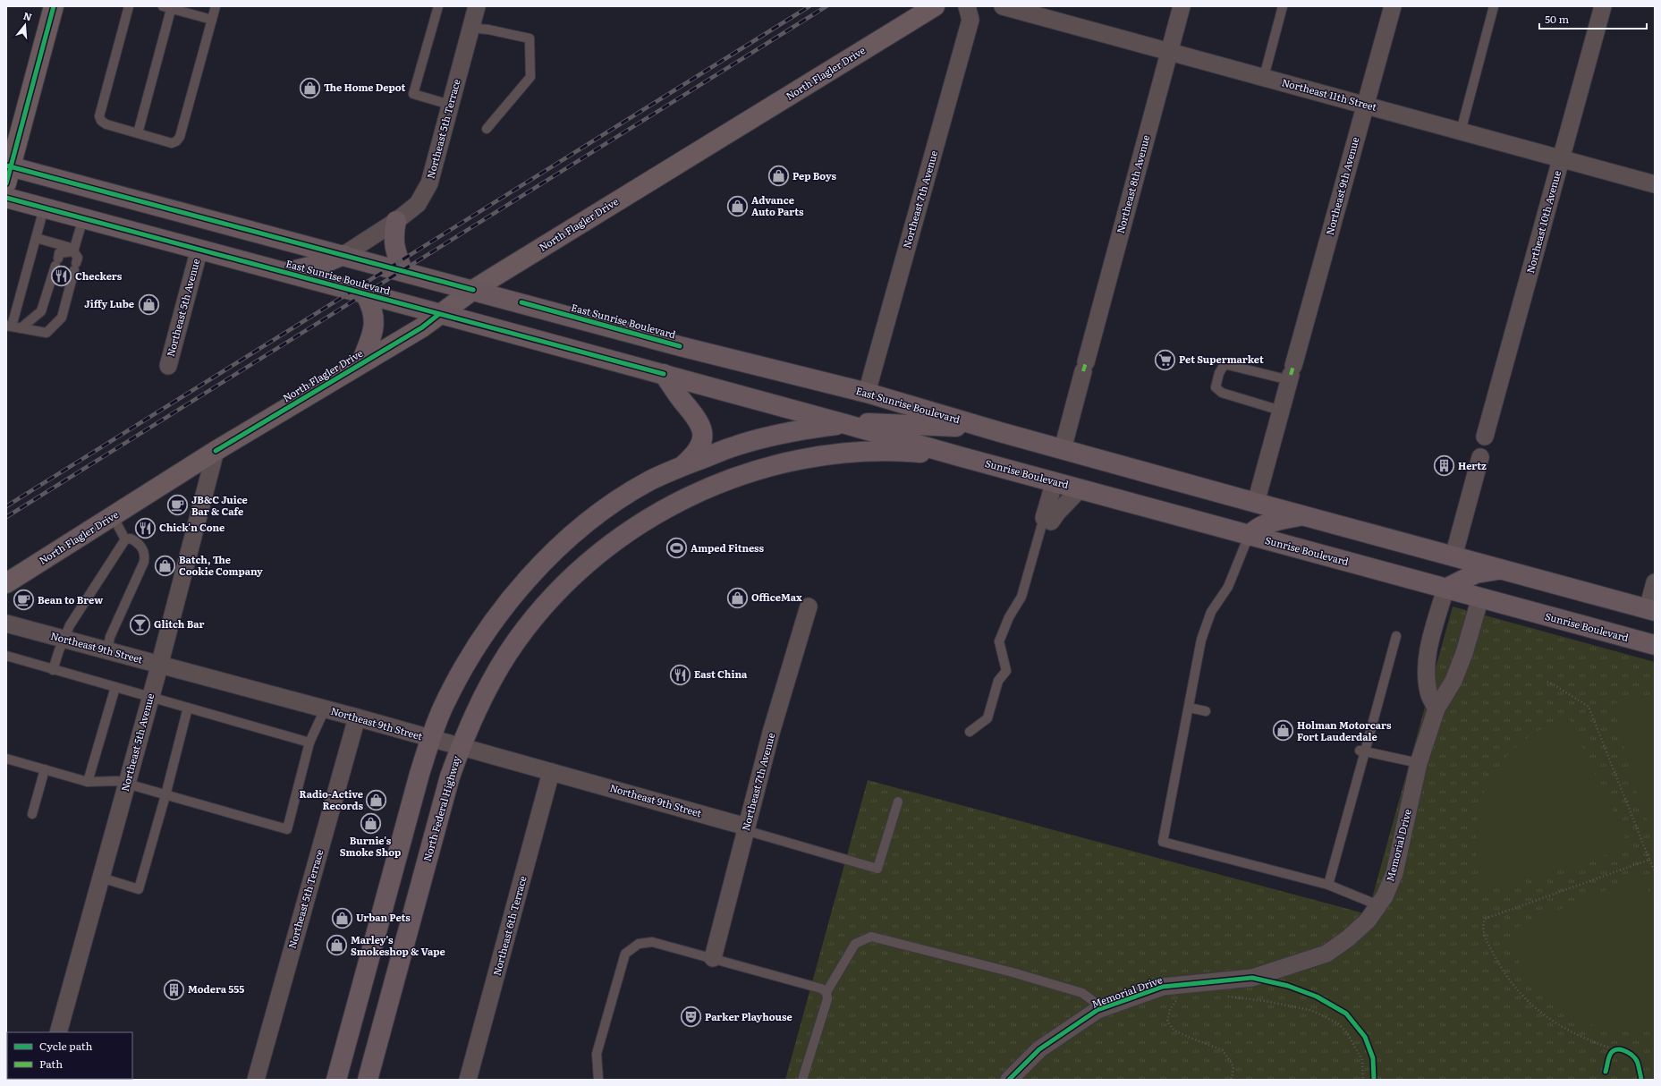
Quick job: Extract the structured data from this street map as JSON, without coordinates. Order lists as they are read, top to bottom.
{
  "streets": {
    "main road": ["East Sunrise Boulevard", "Sunrise Boulevard", "North Federal Highway"],
    "street": [
      "North Flagler Drive",
      "Northeast 11th Street",
      "Northeast 5th Terrace",
      "Northeast 8th Avenue",
      "Northeast 9th Avenue",
      "Northeast 7th Avenue",
      "Northeast 10th Avenue",
      "Northeast 5th Avenue",
      "Northeast 9th Street",
      "Memorial Drive",
      "Northeast 6th Terrace"
    ]
  },
  "crossings": [
    ["North Flagler Drive", "East Sunrise Boulevard"],
    ["North Flagler Drive", "Northeast 5th Avenue"],
    ["Northeast 11th Street", "Northeast 8th Avenue"],
    ["Northeast 11th Street", "Northeast 9th Avenue"],
    ["Northeast 11th Street", "Northeast 10th Avenue"],
    ["Northeast 5th Terrace", "East Sunrise Boulevard"],
    ["Northeast 5th Terrace", "Northeast 9th Street"],
    ["Northeast 7th Avenue", "East Sunrise Boulevard"],
    ["Northeast 7th Avenue", "Northeast 9th Street"],
    ["East Sunrise Boulevard", "Northeast 5th Avenue"],
    ["East Sunrise Boulevard", "Sunrise Boulevard"],
    ["East Sunrise Boulevard", "North Federal Highway"],
    ["Northeast 5th Avenue", "Northeast 9th Street"],
    ["Sunrise Boulevard", "North Federal Highway"],
    ["Sunrise Boulevard", "Memorial Drive"],
    ["Northeast 9th Street", "North Federal Highway"],
    ["Northeast 9th Street", "Northeast 6th Terrace"]
  ],
  "places": {
    "shop": [
      "The Home Depot",
      "Pep Boys",
      "Advance Auto Parts",
      "Jiffy Lube",
      "Batch, The Cookie Company",
      "OfficeMax",
      "Holman Motorcars Fort Lauderdale",
      "Radio-Active Records",
      "Burnie's Smoke Shop",
      "Urban Pets",
      "Marley's Smokeshop & Vape"
    ],
    "restaurant": ["Checkers", "Chick'n Cone", "East China"],
    "supermarket": ["Pet Supermarket"],
    "building": ["Hertz", "Modera 555"],
    "cafe": ["JB&C Juice Bar & Cafe", "Bean to Brew"],
    "sports": ["Amped Fitness"],
    "bar": ["Glitch Bar"],
    "theatre": ["Parker Playhouse"]
  },
  "legend": ["Cycle path", "Path"],
  "scale_bar": "50 m",
  "north": "top"
}
